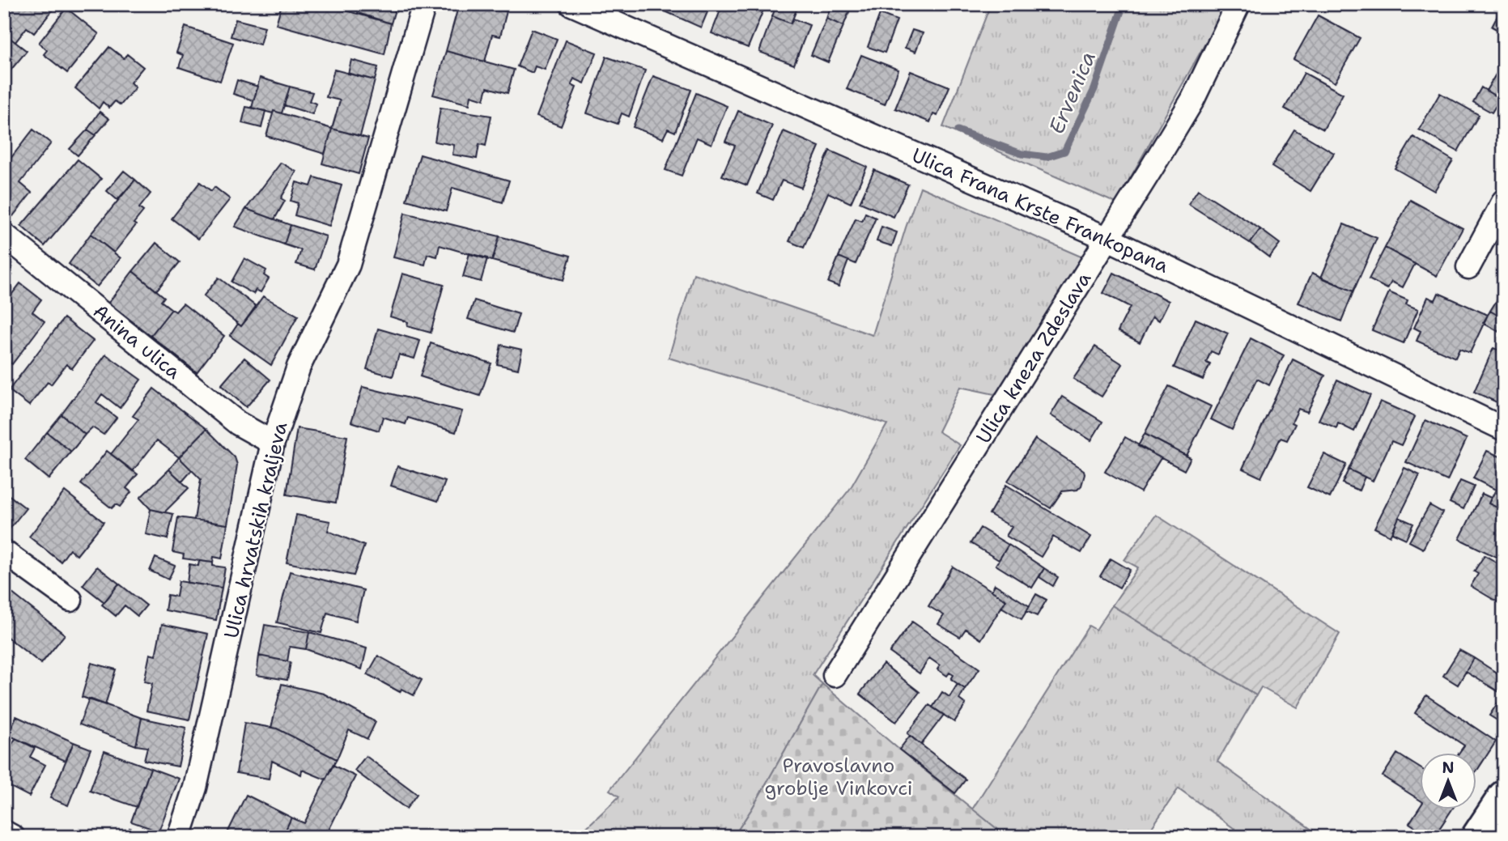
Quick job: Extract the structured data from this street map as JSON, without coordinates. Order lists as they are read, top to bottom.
{
  "streets": {
    "street": [
      "Ulica Frana Krste Frankopana",
      "Anina ulica",
      "Ulica kneza Zdeslava",
      "Ulica hrvatskih kraljeva"
    ]
  },
  "crossings": [
    ["Ulica Frana Krste Frankopana", "Ulica kneza Zdeslava"],
    ["Anina ulica", "Ulica hrvatskih kraljeva"]
  ],
  "water": ["Ervenica"],
  "parks": ["Pravoslavno groblje Vinkovci"],
  "north": "top"
}
